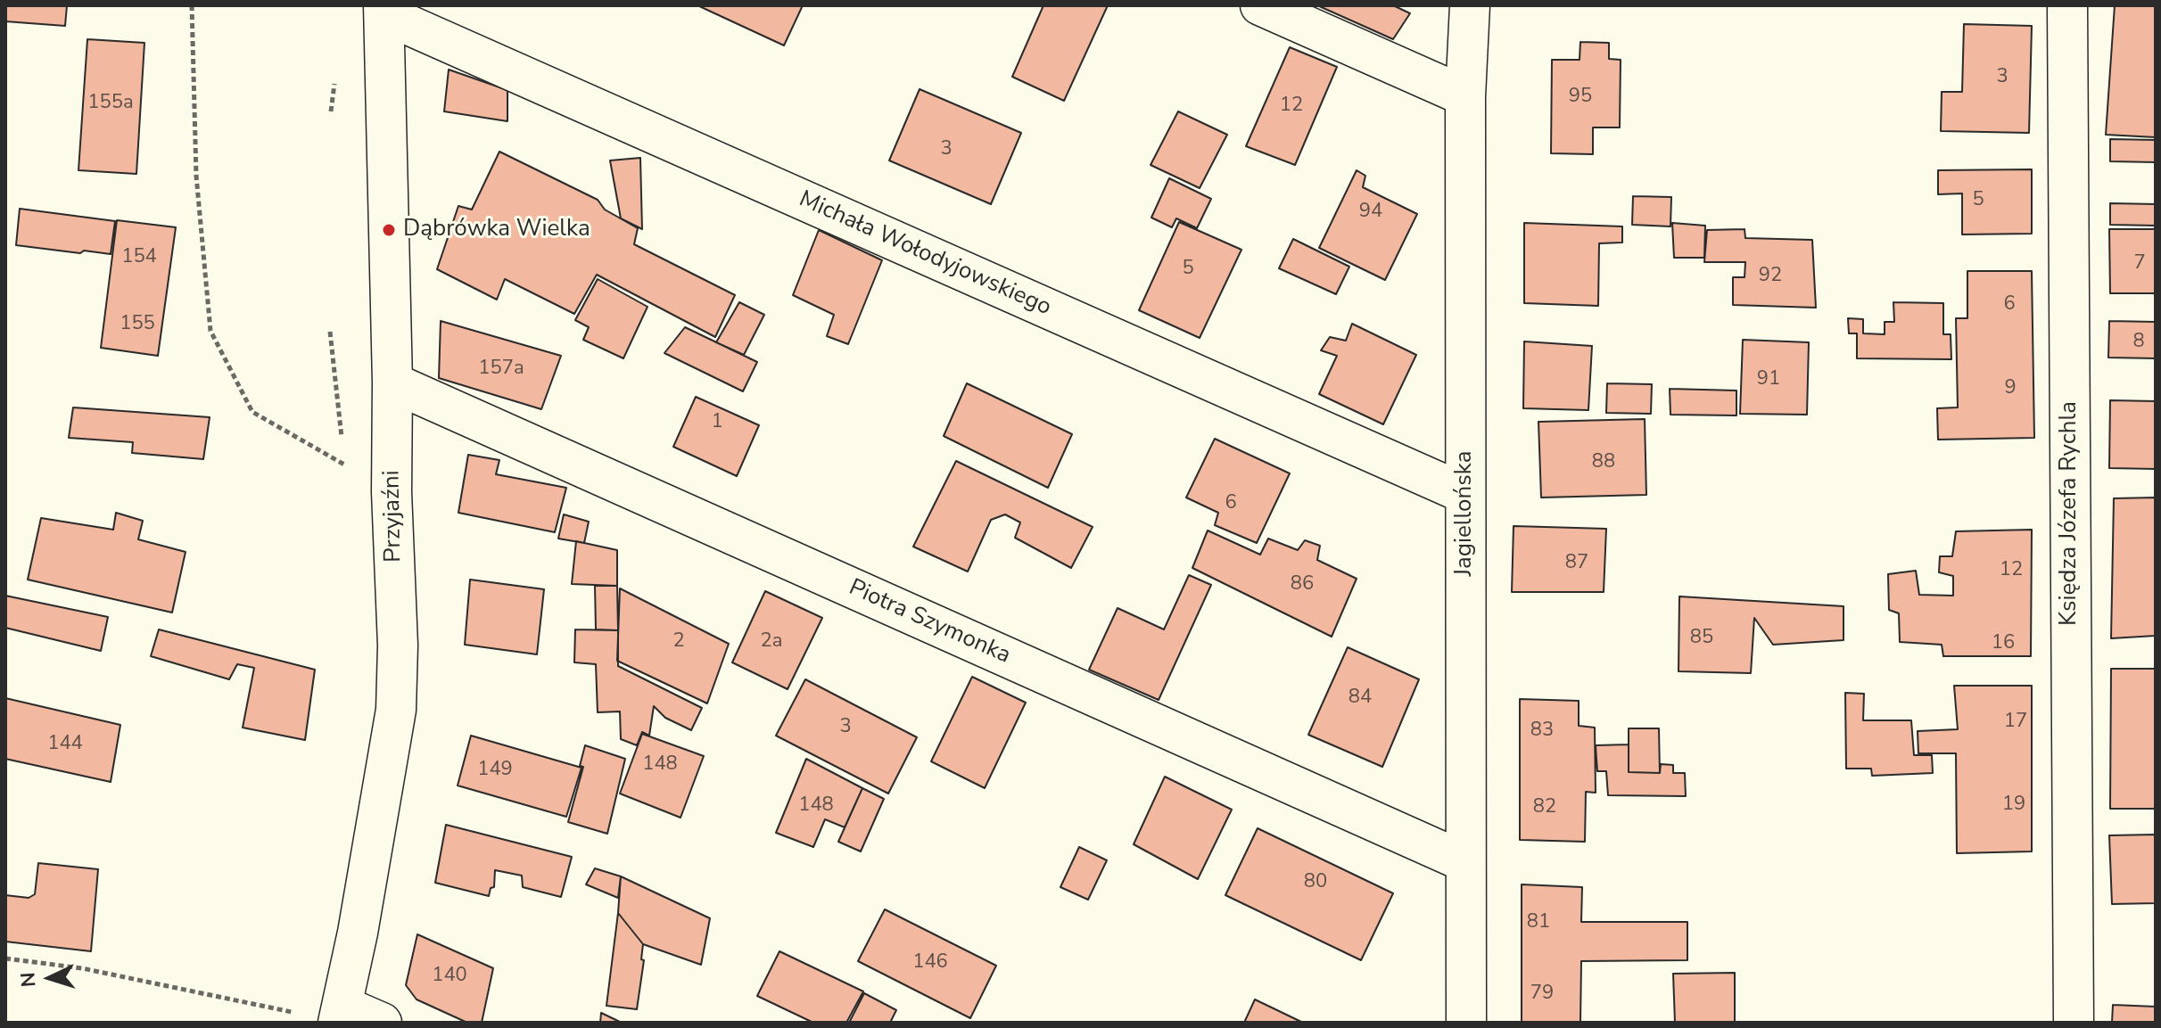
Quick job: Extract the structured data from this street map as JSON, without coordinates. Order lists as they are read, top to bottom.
{
  "streets": {
    "street": [
      "Michała Wołodyjowskiego",
      "Jagiellońska",
      "Księdza Józefa Rychla",
      "Przyjaźni",
      "Piotra Szymonka"
    ]
  },
  "crossings": [
    ["Michała Wołodyjowskiego", "Jagiellońska"],
    ["Michała Wołodyjowskiego", "Przyjaźni"],
    ["Jagiellońska", "Piotra Szymonka"],
    ["Przyjaźni", "Piotra Szymonka"]
  ],
  "places": ["Dąbrówka Wielka"],
  "house_numbers": [
    "3",
    "95",
    "155a",
    "12",
    "3",
    "5",
    "94",
    "154",
    "7",
    "5",
    "92",
    "6",
    "155",
    "8",
    "157a",
    "91",
    "9",
    "1",
    "88",
    "6",
    "87",
    "12",
    "86",
    "85",
    "2",
    "2a",
    "16",
    "84",
    "17",
    "3",
    "83",
    "144",
    "148",
    "149",
    "19",
    "148",
    "82",
    "80",
    "81",
    "146",
    "140",
    "79"
  ],
  "north": "left"
}
